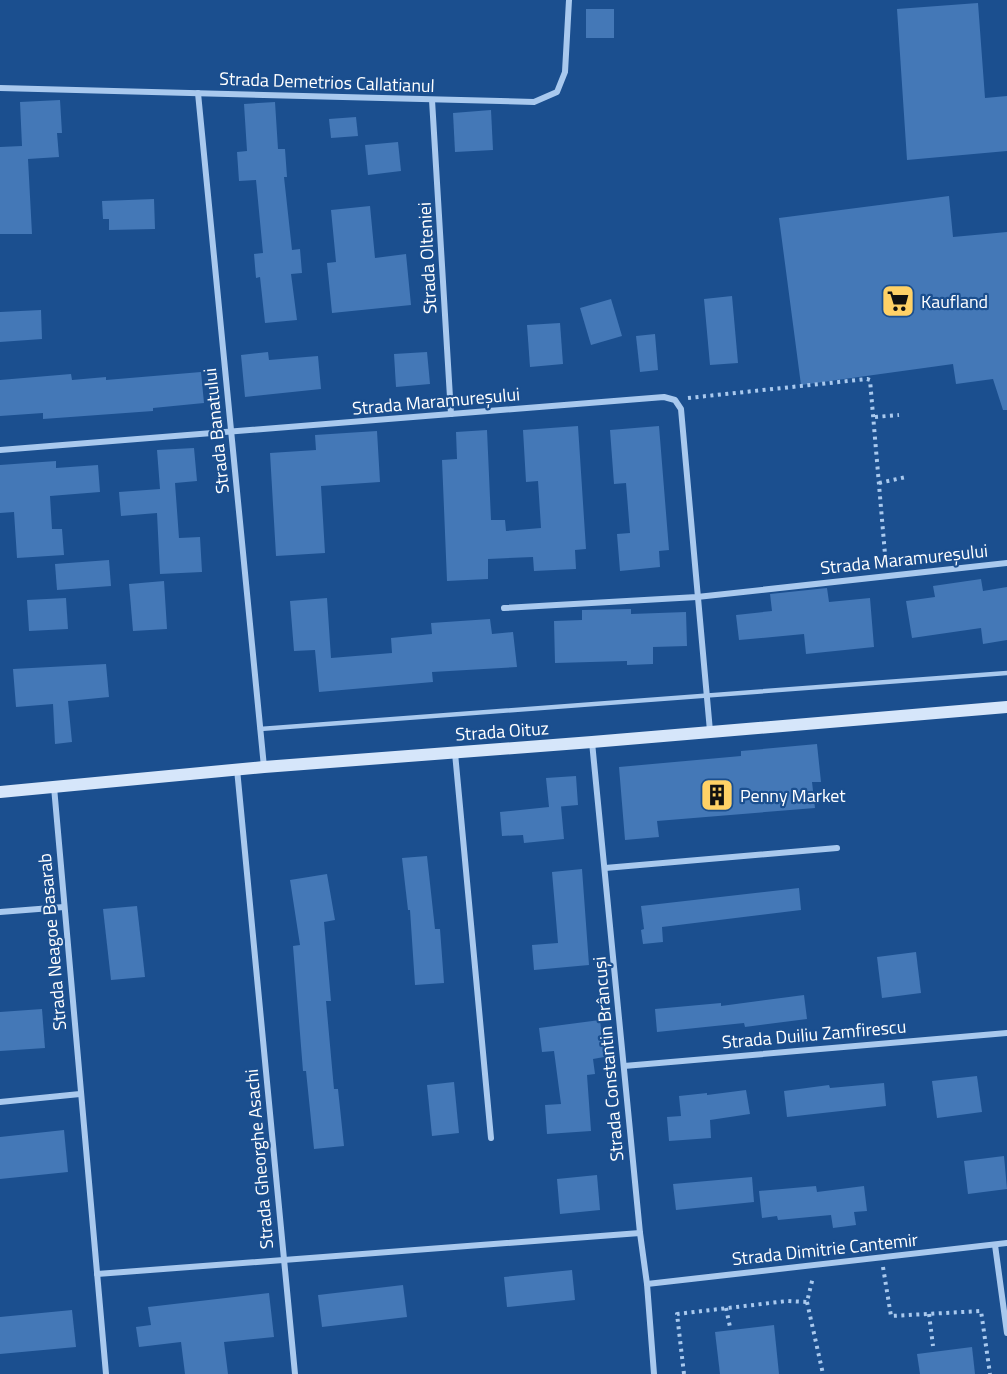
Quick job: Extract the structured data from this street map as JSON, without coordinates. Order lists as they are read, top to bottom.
{
  "streets": {
    "main road": ["Strada Oituz"],
    "street": [
      "Strada Demetrios Callatianul",
      "Strada Olteniei",
      "Strada Maramureșului",
      "Strada Banatului",
      "Strada Neagoe Basarab",
      "Strada Duiliu Zamfirescu",
      "Strada Constantin Brâncuși",
      "Strada Gheorghe Asachi",
      "Strada Dimitrie Cantemir"
    ]
  },
  "crossings": [
    ["Strada Demetrios Callatianul", "Strada Olteniei"],
    ["Strada Demetrios Callatianul", "Strada Banatului"],
    ["Strada Olteniei", "Strada Maramureșului"],
    ["Strada Maramureșului", "Strada Banatului"],
    ["Strada Banatului", "Strada Oituz"],
    ["Strada Oituz", "Strada Neagoe Basarab"],
    ["Strada Oituz", "Strada Constantin Brâncuși"],
    ["Strada Oituz", "Strada Gheorghe Asachi"],
    ["Strada Duiliu Zamfirescu", "Strada Constantin Brâncuși"],
    ["Strada Constantin Brâncuși", "Strada Gheorghe Asachi"],
    ["Strada Constantin Brâncuși", "Strada Dimitrie Cantemir"]
  ],
  "places": {
    "supermarket": ["Kaufland"],
    "building": ["Penny Market"]
  }
}
